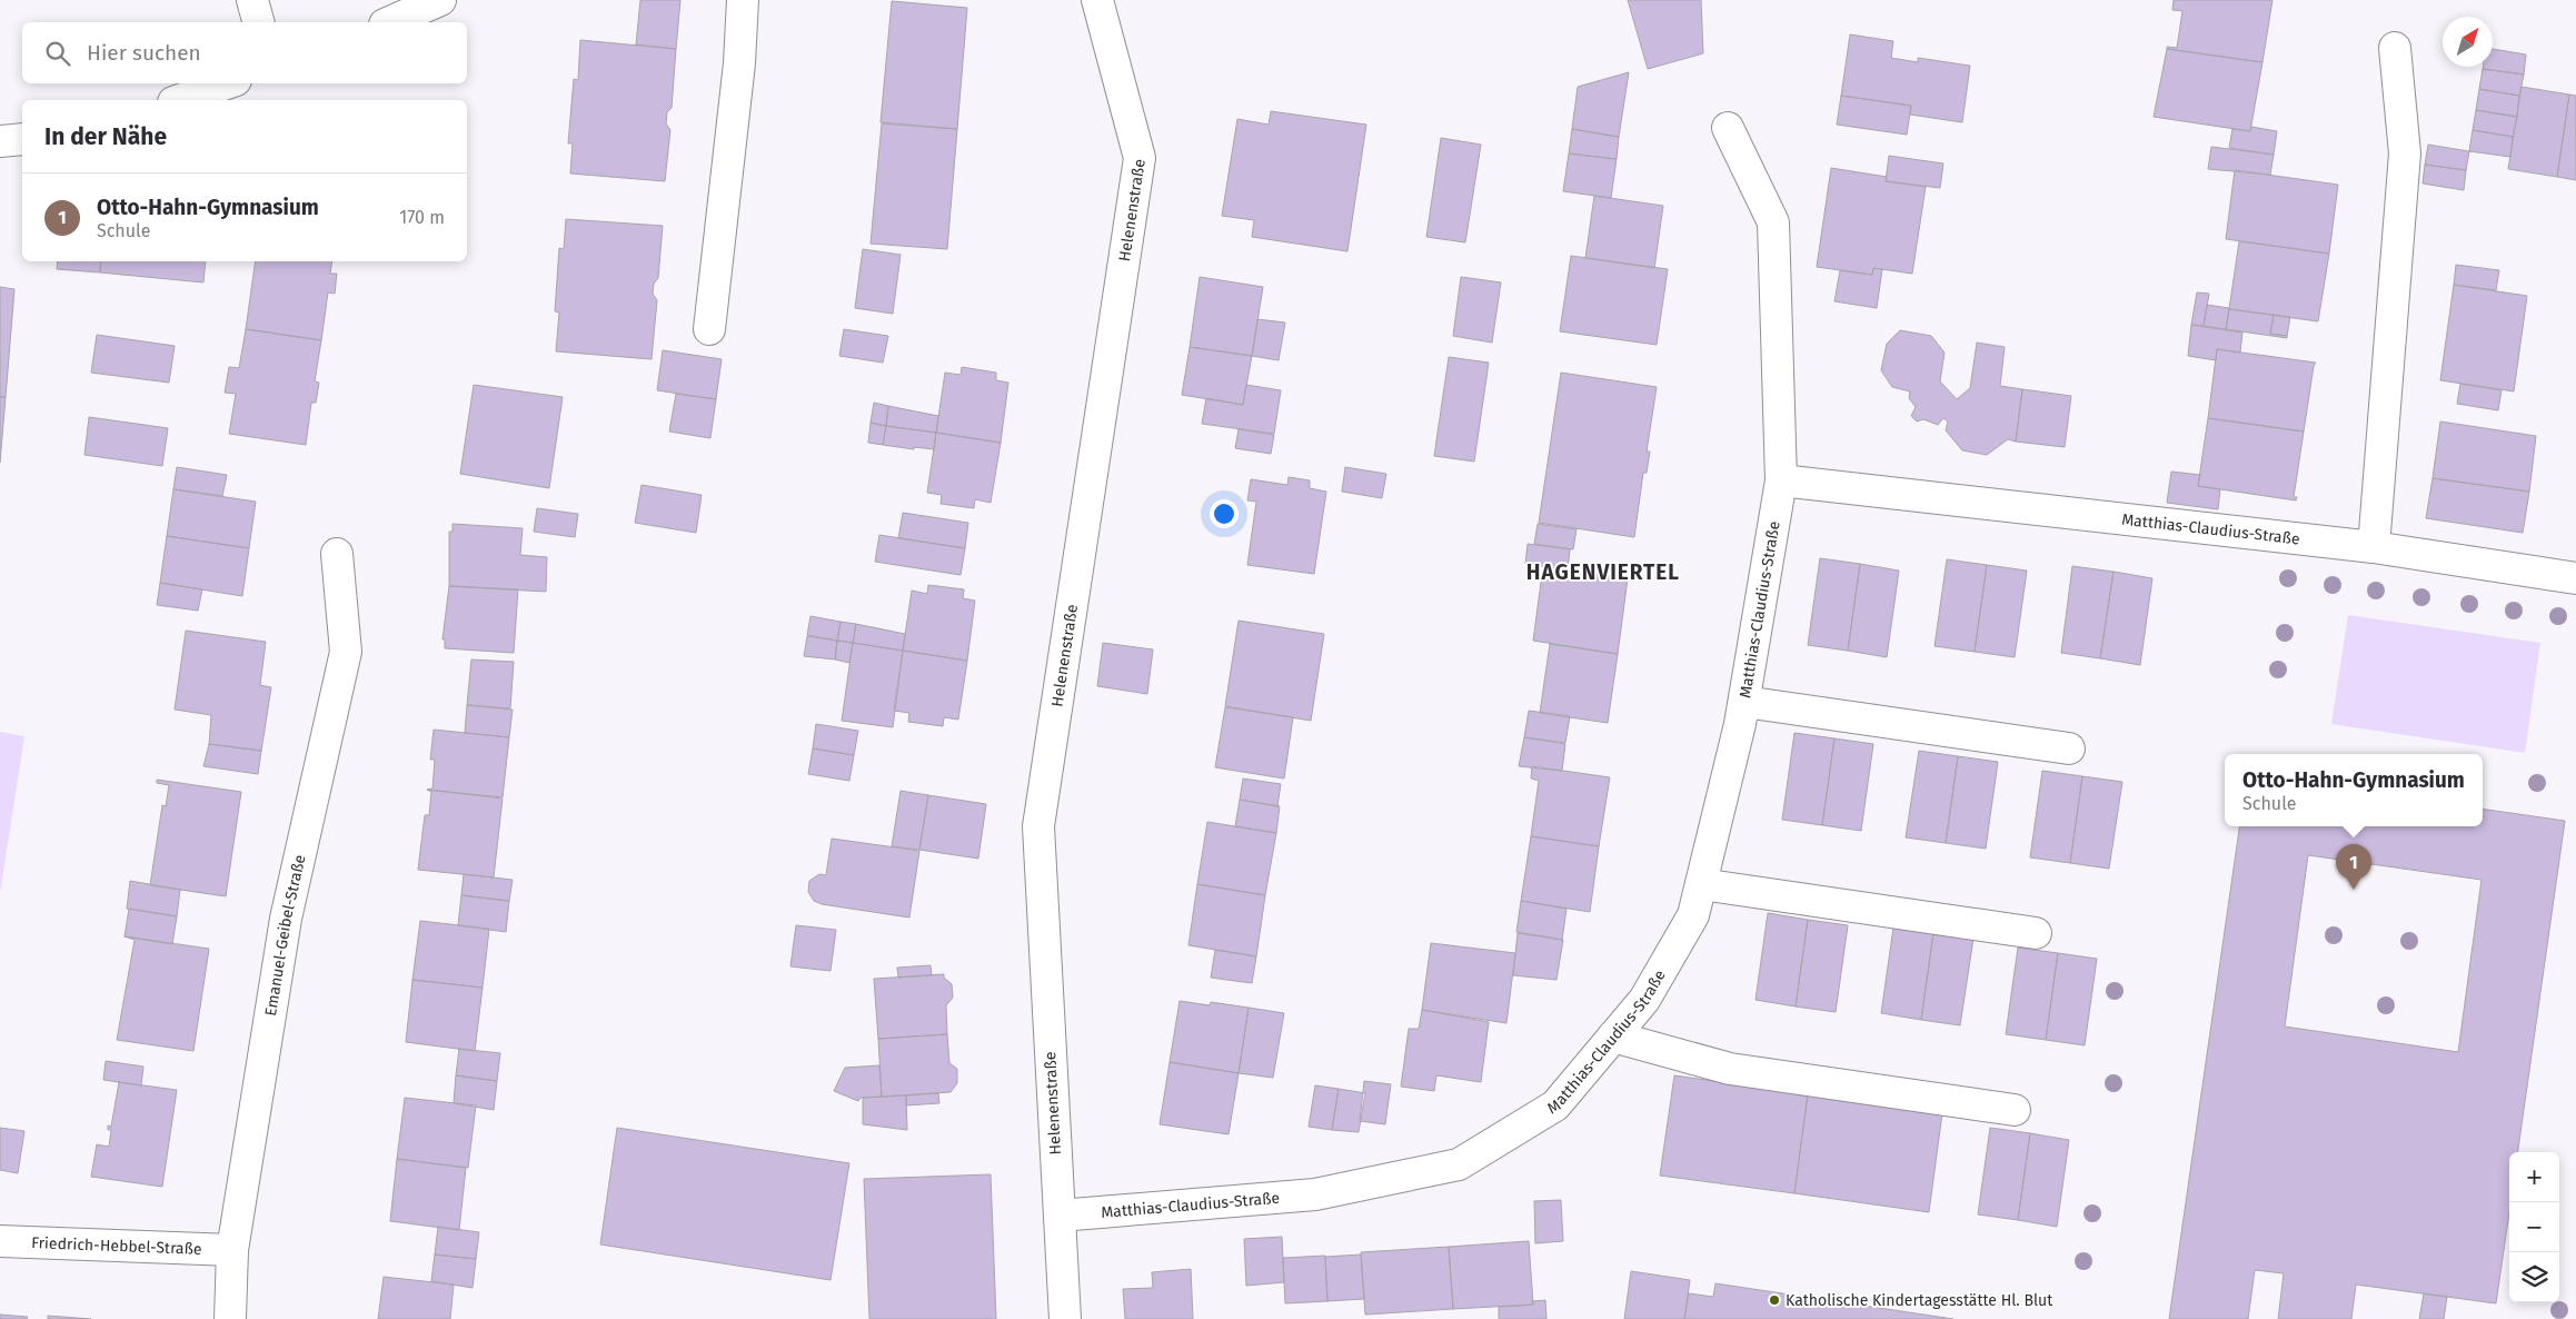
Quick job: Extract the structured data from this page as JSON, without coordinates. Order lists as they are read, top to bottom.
{
  "streets": {
    "street": [
      "Helenenstraße",
      "Matthias-Claudius-Straße",
      "Emanuel-Geibel-Straße",
      "Friedrich-Hebbel-Straße"
    ]
  },
  "crossings": [
    ["Helenenstraße", "Matthias-Claudius-Straße"],
    ["Emanuel-Geibel-Straße", "Friedrich-Hebbel-Straße"]
  ],
  "districts": ["HAGENVIERTEL"],
  "places": ["Katholische Kindertagesstätte Hl. Blut"],
  "north": "top right",
  "page": {
    "search": "Hier suchen",
    "heading": "In der Nähe",
    "list": [
      {
        "mark": "1",
        "name": "Otto-Hahn-Gymnasium",
        "note": "Schule",
        "value": "170 m"
      }
    ],
    "popup": ["Otto-Hahn-Gymnasium", "Schule"],
    "pins": "1",
    "map_buttons": ["+", "−"]
  }
}
